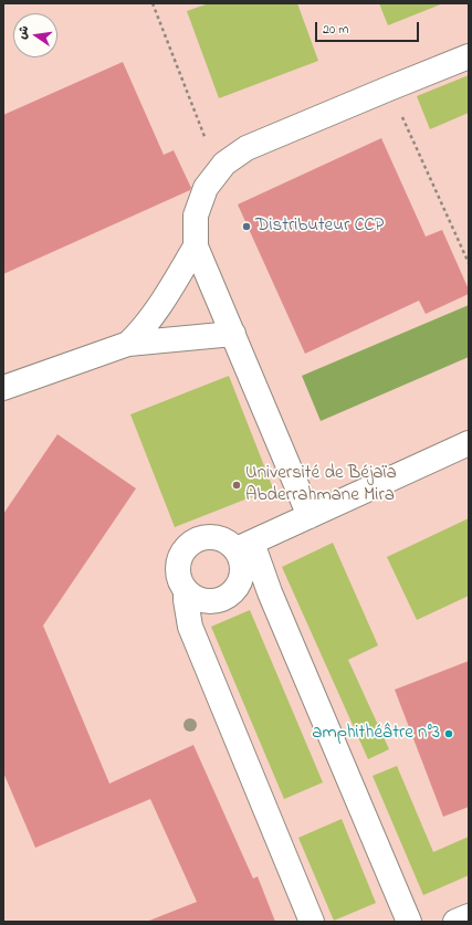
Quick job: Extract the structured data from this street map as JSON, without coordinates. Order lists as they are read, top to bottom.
{
  "places": ["Distributeur CCP", "Université de Béjaïa Abderrahmane Mira", "amphithéâtre n°3"],
  "scale_bar": "20 m",
  "north": "left"
}
